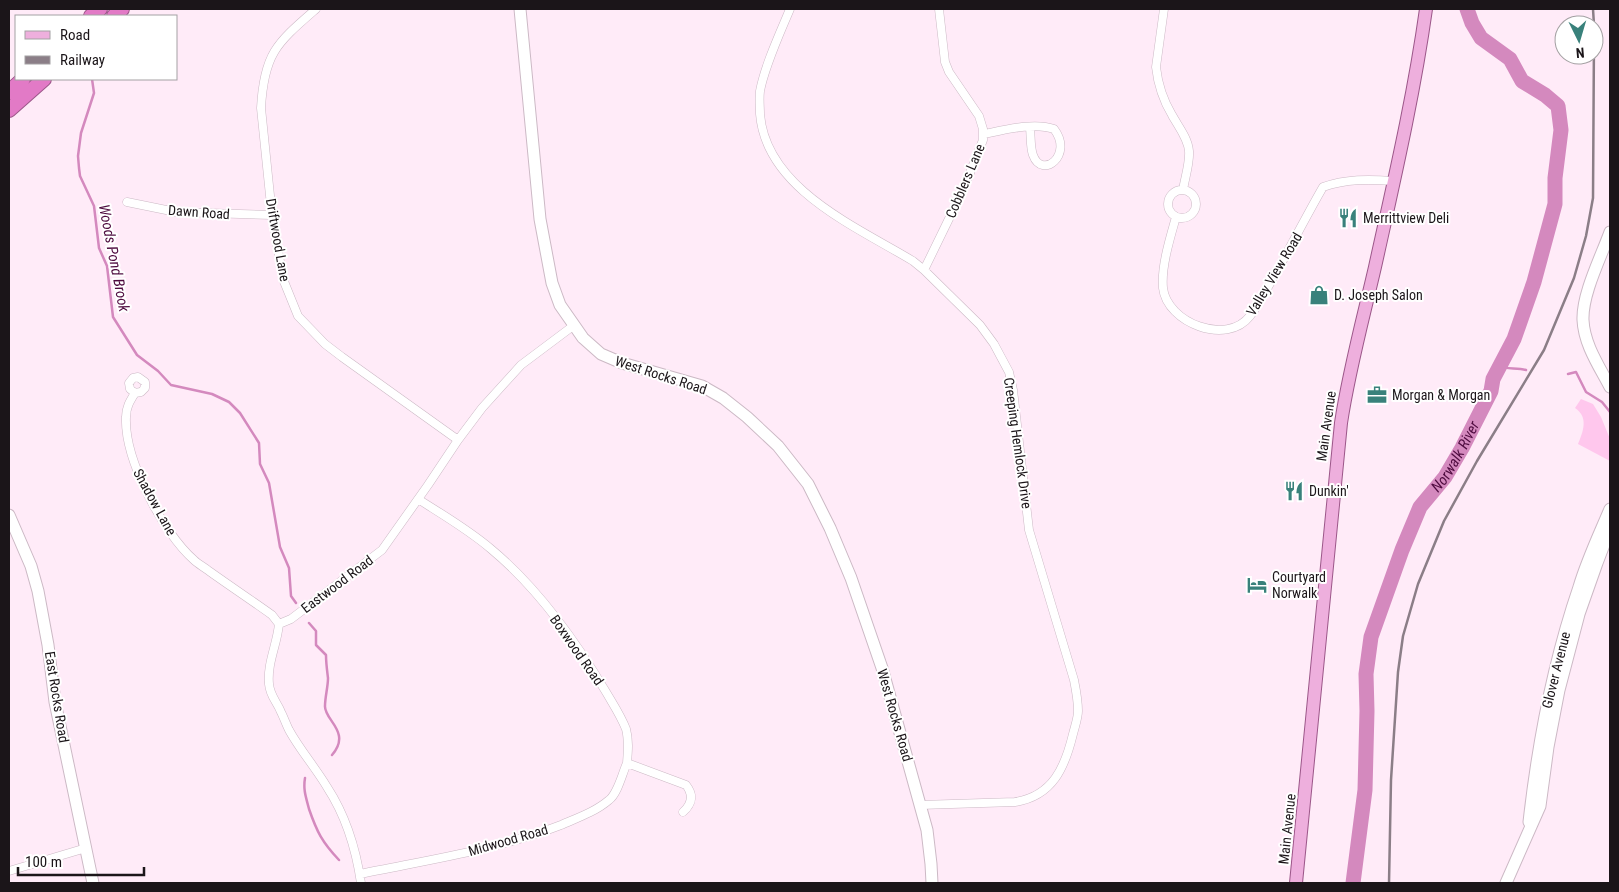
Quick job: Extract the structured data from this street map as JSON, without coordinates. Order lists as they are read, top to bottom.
{
  "streets": {
    "main road": ["Main Avenue"],
    "street": [
      "Cobblers Lane",
      "Dawn Road",
      "Driftwood Lane",
      "Valley View Road",
      "West Rocks Road",
      "Creeping Hemlock Drive",
      "Shadow Lane",
      "Eastwood Road",
      "Boxwood Road",
      "Glover Avenue",
      "East Rocks Road",
      "Midwood Road"
    ]
  },
  "crossings": [
    ["Cobblers Lane", "Creeping Hemlock Drive"],
    ["Dawn Road", "Driftwood Lane"],
    ["Driftwood Lane", "Eastwood Road"],
    ["Valley View Road", "Main Avenue"],
    ["West Rocks Road", "Creeping Hemlock Drive"],
    ["West Rocks Road", "Eastwood Road"],
    ["Shadow Lane", "Eastwood Road"],
    ["Eastwood Road", "Boxwood Road"],
    ["Boxwood Road", "Midwood Road"]
  ],
  "water": ["Woods Pond Brook", "Norwalk River"],
  "places": {
    "restaurant": ["Merrittview Deli", "Dunkin'"],
    "shop": ["D. Joseph Salon"],
    "office": ["Morgan & Morgan"],
    "hotel": ["Courtyard Norwalk"]
  },
  "legend": ["Road", "Railway"],
  "scale_bar": "100 m",
  "north": "bottom"
}
